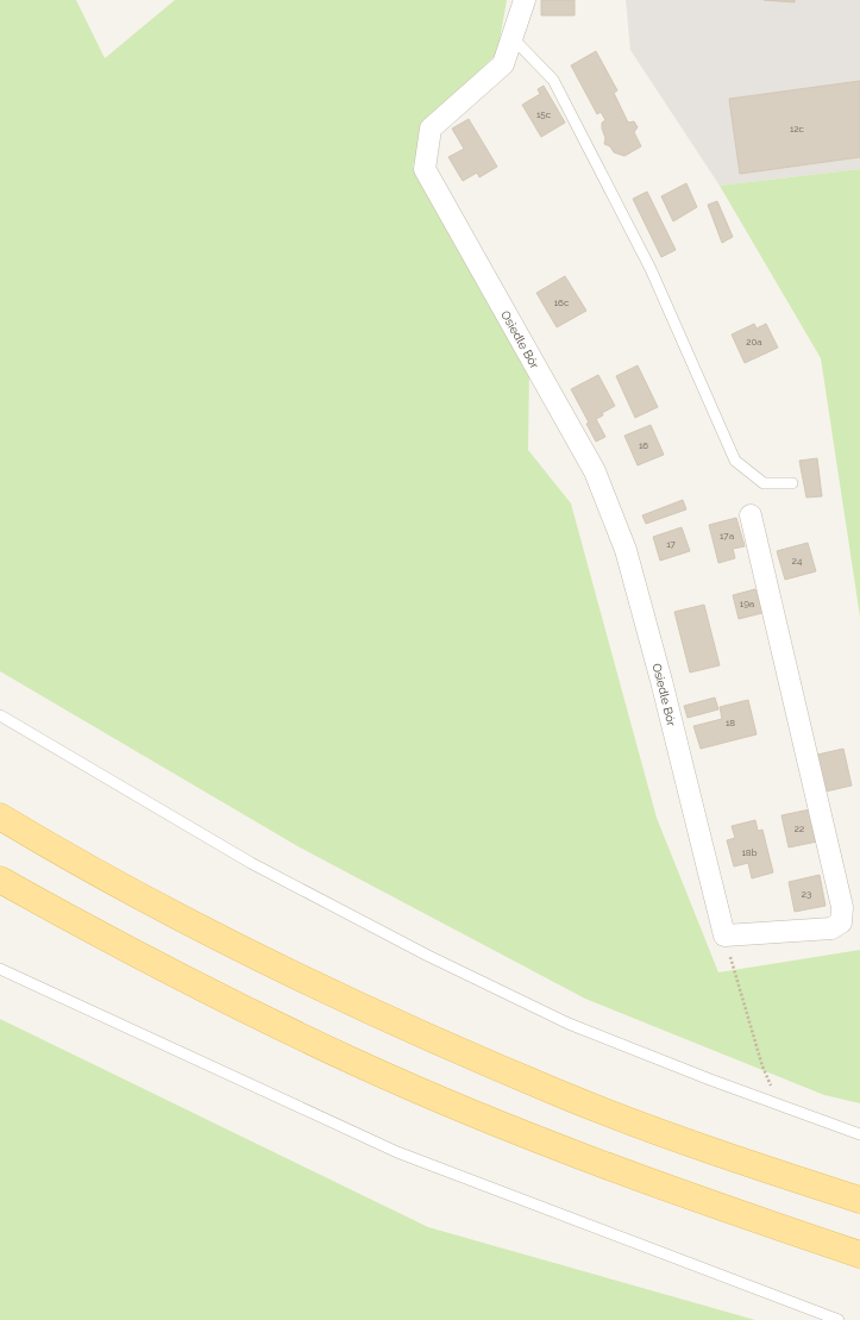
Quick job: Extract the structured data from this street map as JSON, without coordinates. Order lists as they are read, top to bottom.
{
  "streets": {
    "street": ["Osiedle Bór"]
  },
  "house_numbers": [
    "15c",
    "12c",
    "16c",
    "20a",
    "16",
    "17a",
    "17",
    "24",
    "19a",
    "18",
    "22",
    "18b",
    "23"
  ]
}
